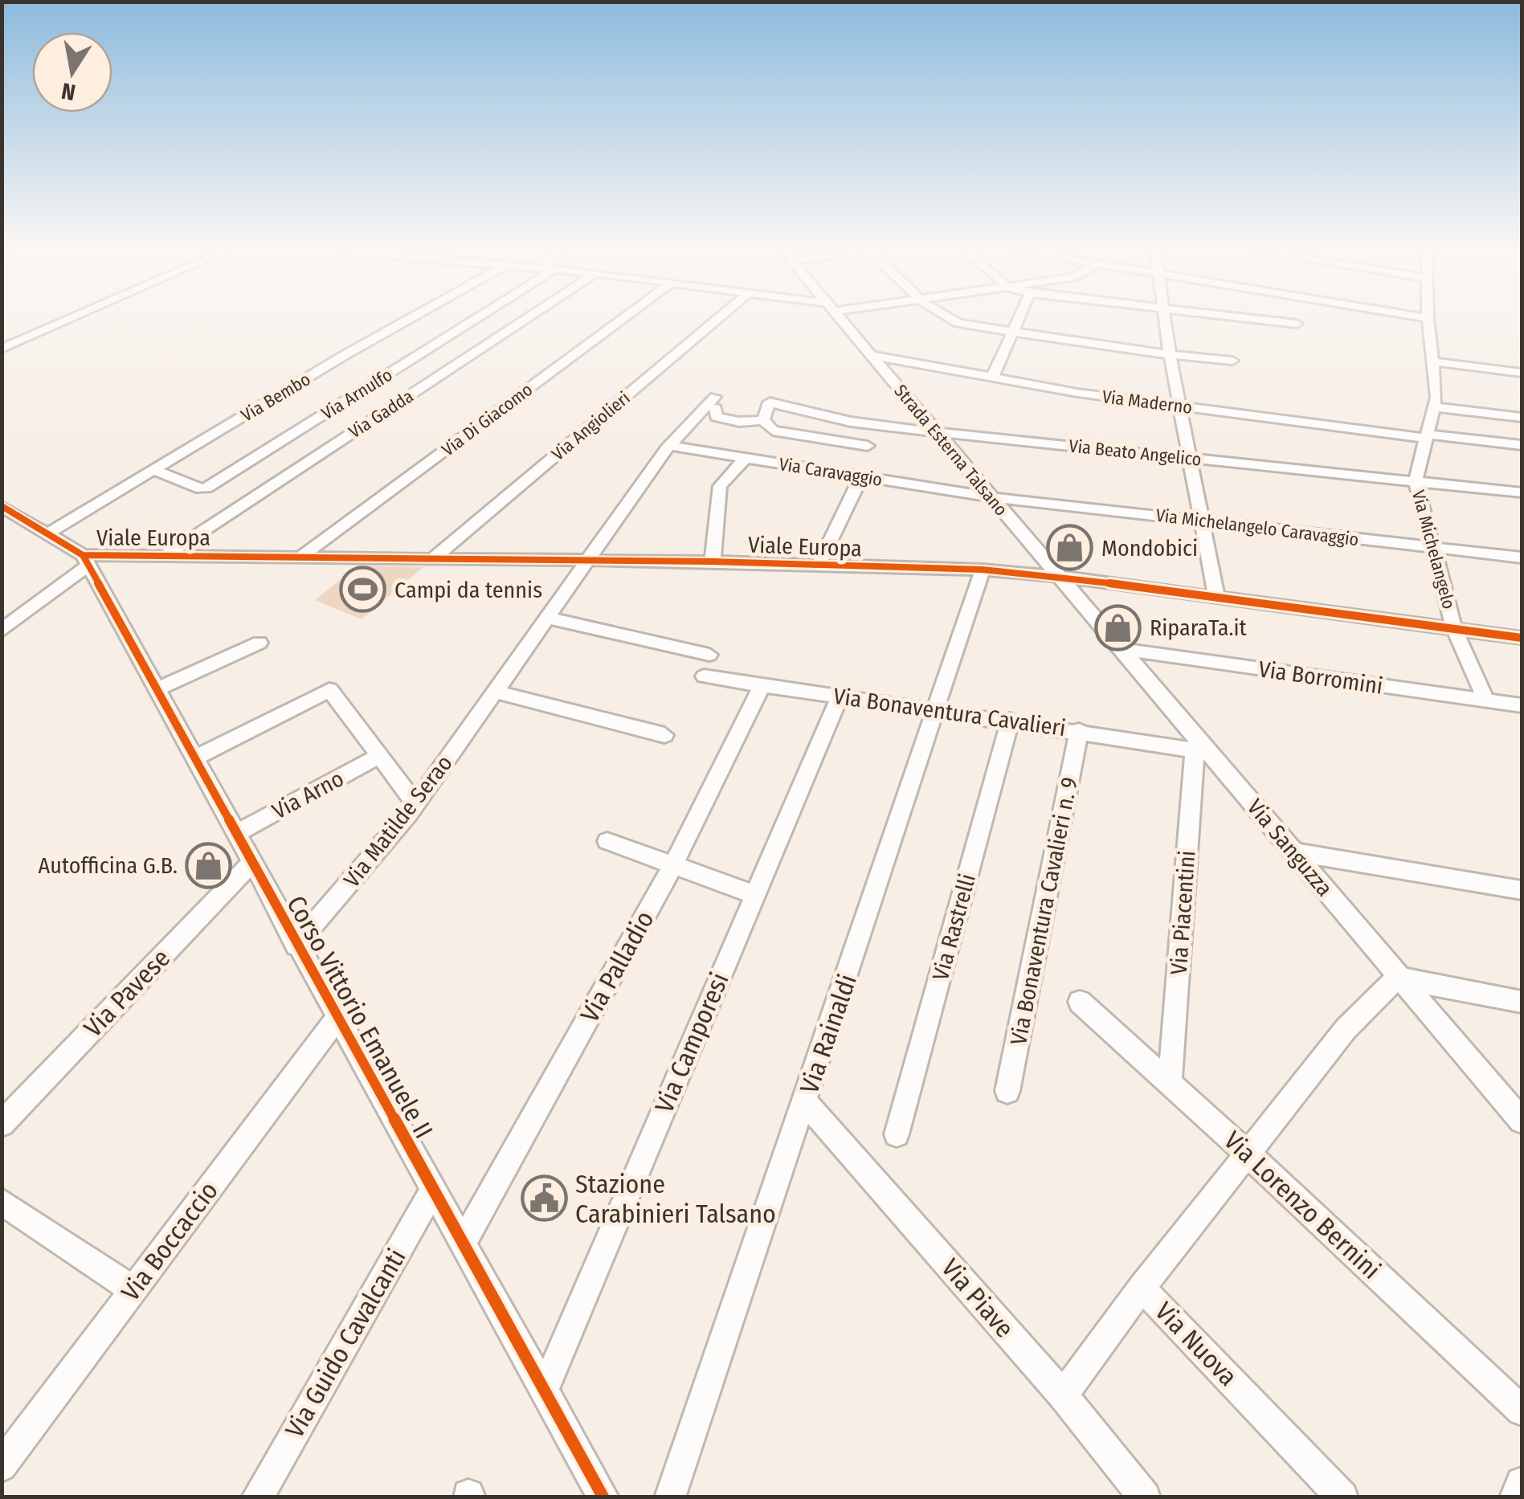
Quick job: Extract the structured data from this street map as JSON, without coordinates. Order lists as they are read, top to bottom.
{
  "streets": {
    "street": [
      "Via Arnulfo",
      "Via Bembo",
      "Via Maderno",
      "Via Gadda",
      "Via Di Giacomo",
      "Via Angiolieri",
      "Strada Esterna Talsano",
      "Via Beato Angelico",
      "Via Caravaggio",
      "Via Michelangelo Caravaggio",
      "Viale Europa",
      "Via Michelangelo",
      "Via Borromini",
      "Via Bonaventura Cavalieri",
      "Via Arno",
      "Via Matilde Serao",
      "Via Sanguzza",
      "Via Bonaventura Cavalieri n. 9",
      "Via Piacentini",
      "Via Rastrelli",
      "Via Palladio",
      "Via Pavese",
      "Corso Vittorio Emanuele II",
      "Via Rainaldi",
      "Via Camporesi",
      "Via Lorenzo Bernini",
      "Via Boccaccio",
      "Via Piave",
      "Via Guido Cavalcanti",
      "Via Nuova"
    ]
  },
  "crossings": [
    ["Via Arnulfo", "Via Bembo"],
    ["Via Maderno", "Strada Esterna Talsano"],
    ["Via Maderno", "Via Michelangelo"],
    ["Via Gadda", "Viale Europa"],
    ["Via Di Giacomo", "Viale Europa"],
    ["Via Angiolieri", "Viale Europa"],
    ["Strada Esterna Talsano", "Via Beato Angelico"],
    ["Strada Esterna Talsano", "Via Caravaggio"],
    ["Strada Esterna Talsano", "Via Michelangelo Caravaggio"],
    ["Strada Esterna Talsano", "Viale Europa"],
    ["Strada Esterna Talsano", "Via Sanguzza"],
    ["Via Beato Angelico", "Via Michelangelo"],
    ["Via Beato Angelico", "Via Matilde Serao"],
    ["Via Caravaggio", "Via Michelangelo Caravaggio"],
    ["Via Caravaggio", "Via Matilde Serao"],
    ["Via Michelangelo Caravaggio", "Via Michelangelo"],
    ["Viale Europa", "Via Michelangelo"],
    ["Viale Europa", "Via Matilde Serao"],
    ["Viale Europa", "Via Sanguzza"],
    ["Viale Europa", "Corso Vittorio Emanuele II"],
    ["Viale Europa", "Via Rainaldi"],
    ["Via Michelangelo", "Via Borromini"],
    ["Via Borromini", "Via Sanguzza"],
    ["Via Bonaventura Cavalieri", "Via Sanguzza"],
    ["Via Bonaventura Cavalieri", "Via Bonaventura Cavalieri n. 9"],
    ["Via Bonaventura Cavalieri", "Via Piacentini"],
    ["Via Bonaventura Cavalieri", "Via Rastrelli"],
    ["Via Bonaventura Cavalieri", "Via Palladio"],
    ["Via Bonaventura Cavalieri", "Via Rainaldi"],
    ["Via Bonaventura Cavalieri", "Via Camporesi"],
    ["Via Arno", "Corso Vittorio Emanuele II"],
    ["Via Matilde Serao", "Corso Vittorio Emanuele II"],
    ["Via Sanguzza", "Via Piacentini"],
    ["Via Piacentini", "Via Lorenzo Bernini"],
    ["Via Palladio", "Corso Vittorio Emanuele II"],
    ["Via Pavese", "Corso Vittorio Emanuele II"],
    ["Corso Vittorio Emanuele II", "Via Camporesi"],
    ["Corso Vittorio Emanuele II", "Via Boccaccio"],
    ["Corso Vittorio Emanuele II", "Via Guido Cavalcanti"],
    ["Via Rainaldi", "Via Piave"],
    ["Via Piave", "Via Nuova"]
  ],
  "places": {
    "shop": ["Mondobici", "RiparaTa.it", "Autofficina G.B."],
    "sports": ["Campi da tennis"],
    "public building": ["Stazione Carabinieri Talsano"]
  },
  "north": "bottom"
}
